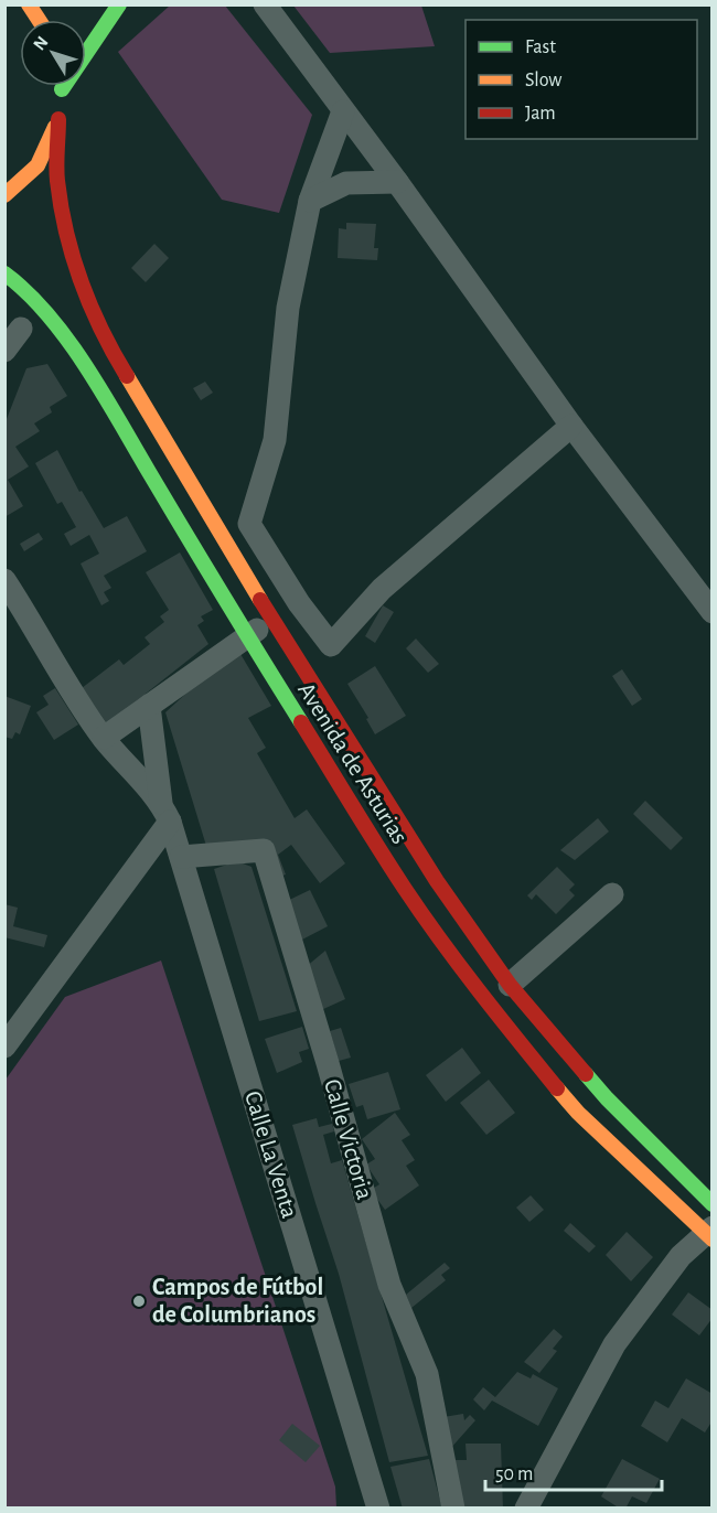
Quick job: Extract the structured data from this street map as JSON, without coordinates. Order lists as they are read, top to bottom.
{
  "streets": {
    "main road": ["Avenida de Asturias"],
    "street": ["Calle Victoria", "Calle La Venta"]
  },
  "crossings": [
    ["Calle Victoria", "Calle La Venta"]
  ],
  "places": ["Campos de Fútbol de Columbrianos"],
  "legend": ["Fast", "Slow", "Jam"],
  "scale_bar": "50 m",
  "north": "top left"
}
